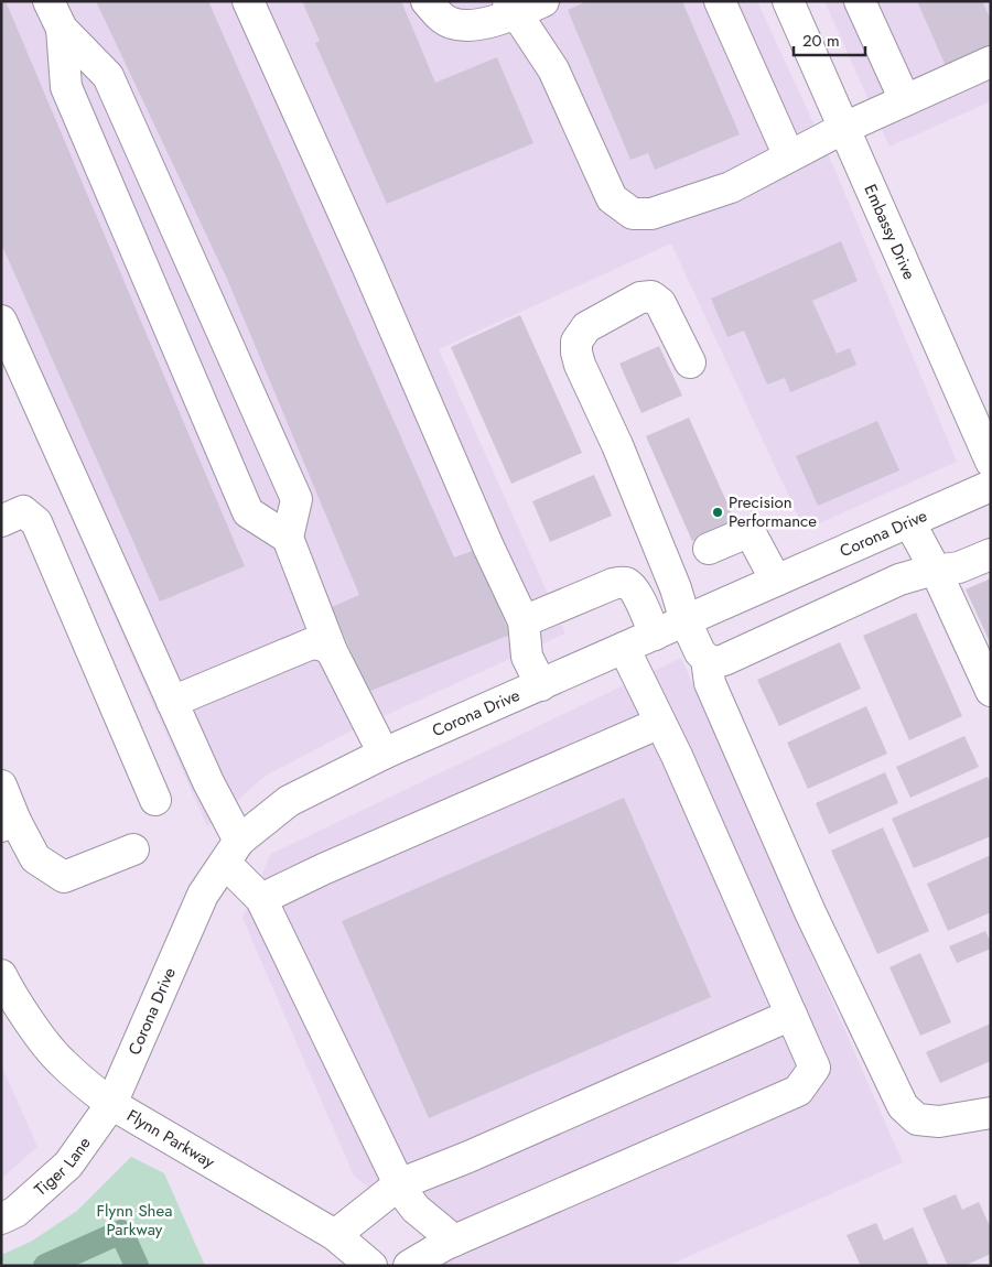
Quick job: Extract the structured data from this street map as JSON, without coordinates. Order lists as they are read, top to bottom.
{
  "streets": {
    "street": [
      "Embassy Drive",
      "Corona Drive",
      "Flynn Parkway",
      "Tiger Lane"
    ]
  },
  "crossings": [
    ["Corona Drive", "Flynn Parkway"],
    ["Corona Drive", "Tiger Lane"],
    ["Flynn Parkway", "Tiger Lane"]
  ],
  "parks": ["Flynn Shea Parkway"],
  "places": ["Precision Performance"],
  "scale_bar": "20 m"
}
